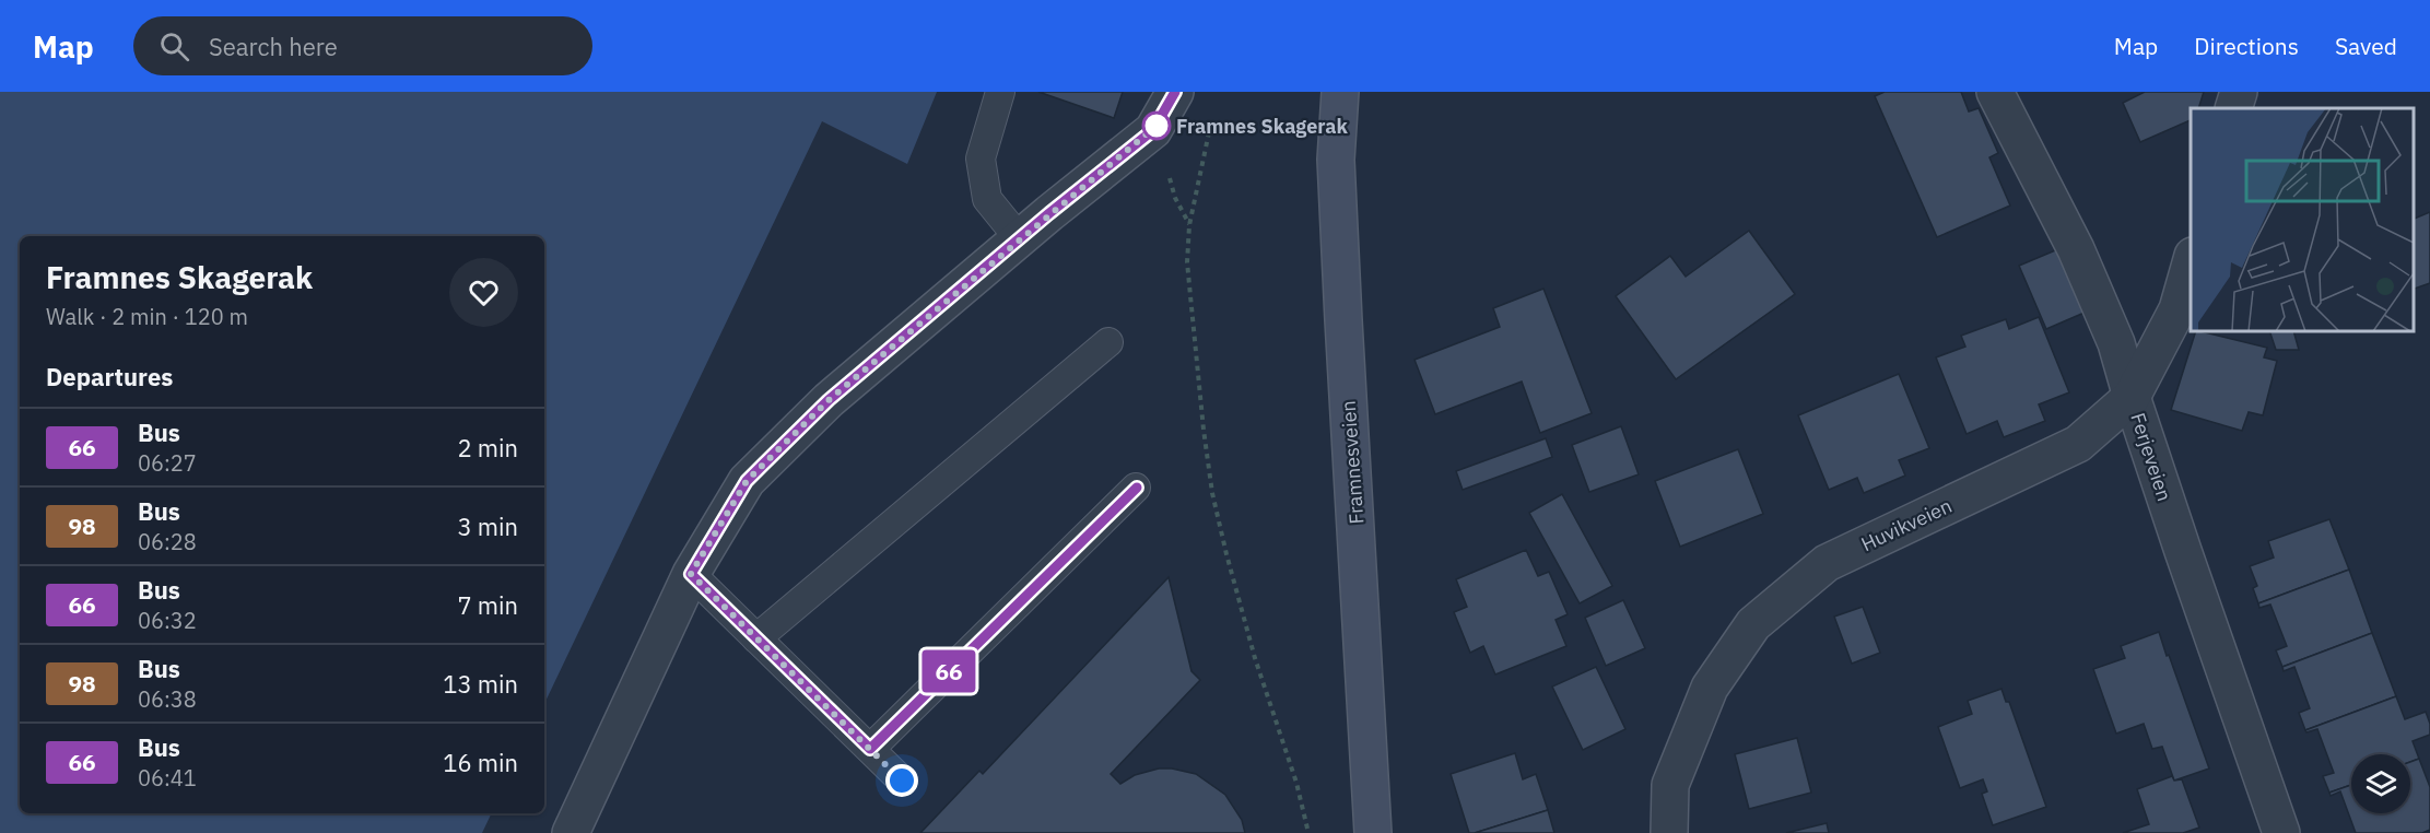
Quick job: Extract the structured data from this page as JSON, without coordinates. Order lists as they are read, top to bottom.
{
  "streets": {
    "main road": ["Framnesveien"],
    "street": ["Ferjeveien", "Huvikveien"]
  },
  "crossings": [
    ["Ferjeveien", "Huvikveien"]
  ],
  "places": ["Framnes Skagerak"],
  "lines": ["bus line 66"],
  "page": {
    "header": "Map",
    "search": "Search here",
    "nav": ["Map", "Directions", "Saved"],
    "on_map": "66",
    "heading": [
      ["Framnes Skagerak", "Walk · 2 min · 120 m"],
      "Departures"
    ],
    "list": [
      {
        "mark": "66",
        "name": "Bus",
        "note": "06:27",
        "value": "2 min"
      },
      {
        "mark": "98",
        "name": "Bus",
        "note": "06:28",
        "value": "3 min"
      },
      {
        "mark": "66",
        "name": "Bus",
        "note": "06:32",
        "value": "7 min"
      },
      {
        "mark": "98",
        "name": "Bus",
        "note": "06:38",
        "value": "13 min"
      },
      {
        "mark": "66",
        "name": "Bus",
        "note": "06:41",
        "value": "16 min"
      }
    ]
  }
}
